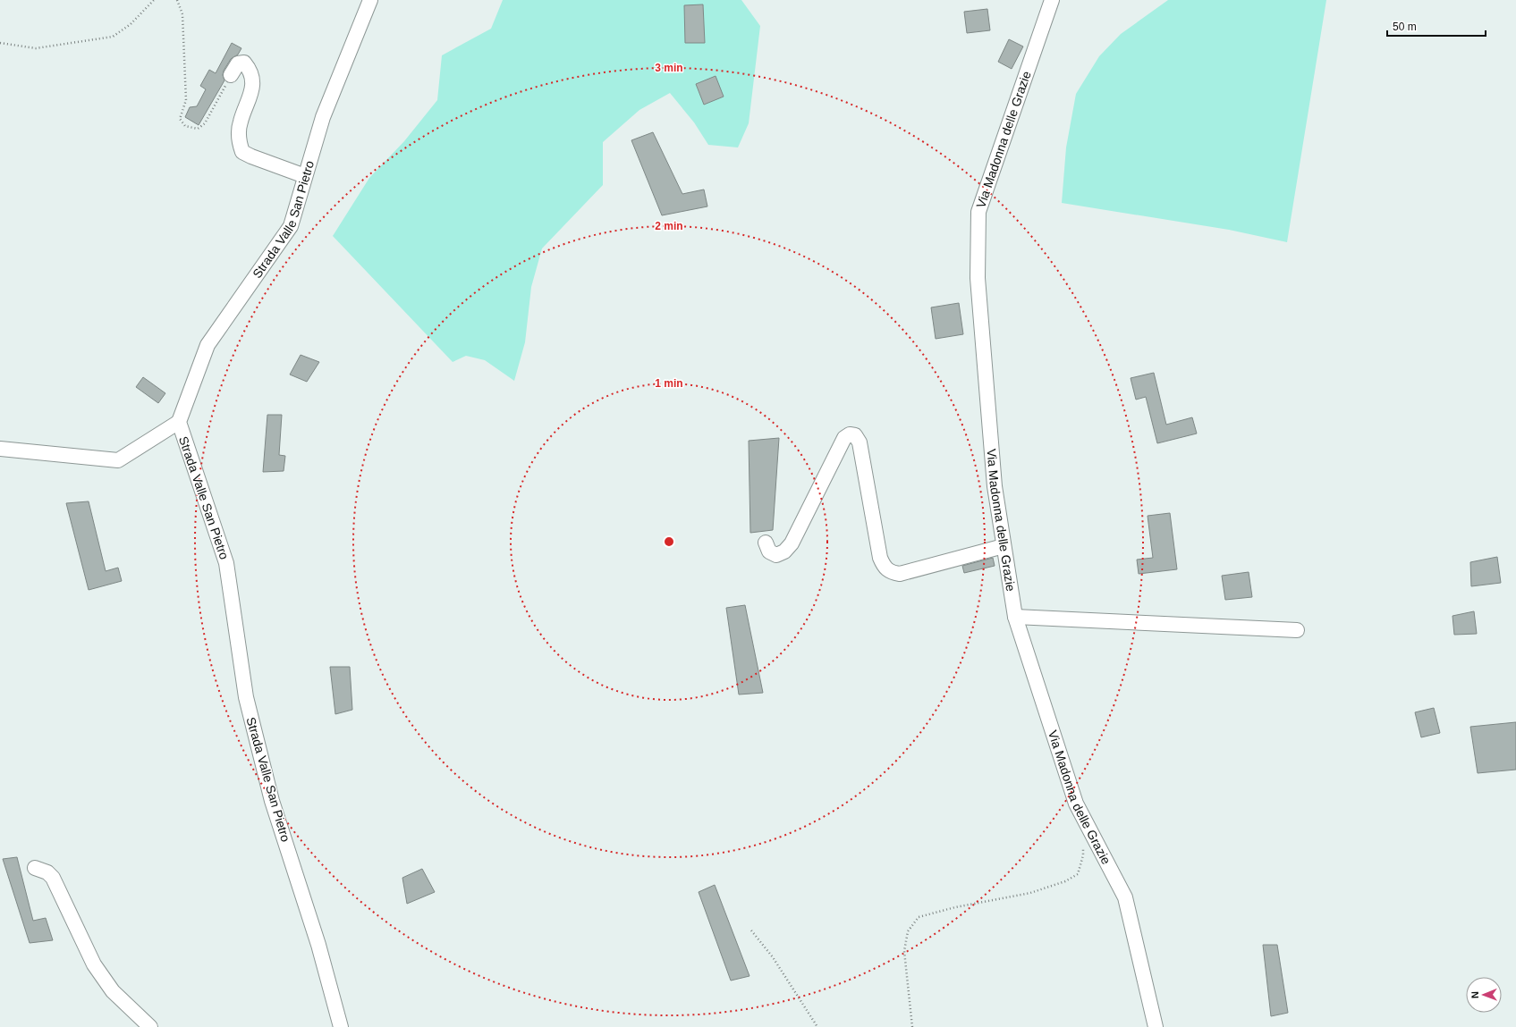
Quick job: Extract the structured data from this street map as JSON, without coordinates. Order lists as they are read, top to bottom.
{
  "streets": {
    "street": ["Via Madonna delle Grazie", "Strada Valle San Pietro"]
  },
  "scale_bar": "50 m",
  "north": "left",
  "rings": ["3 min", "2 min", "1 min"]
}
